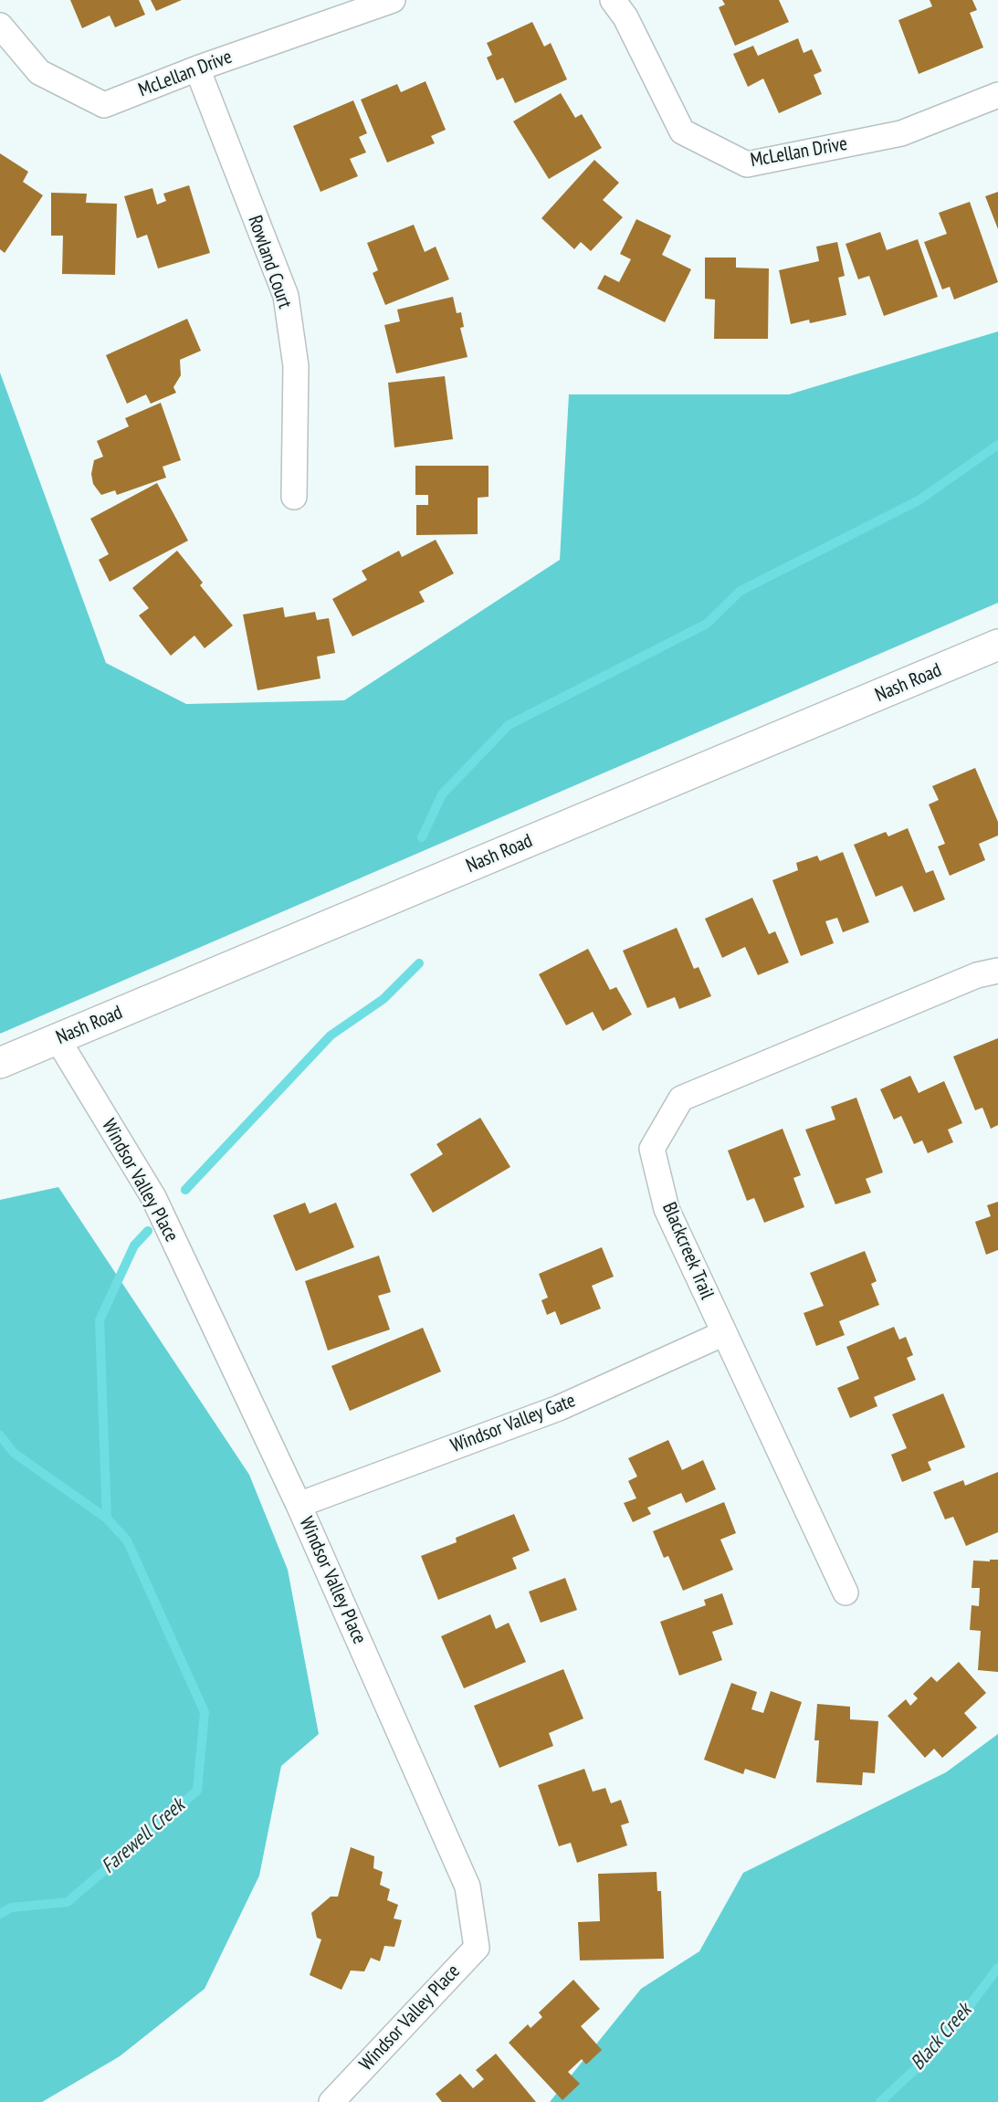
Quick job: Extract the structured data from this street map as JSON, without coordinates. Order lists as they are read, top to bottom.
{
  "streets": {
    "street": [
      "McLellan Drive",
      "Rowland Court",
      "Nash Road",
      "Windsor Valley Place",
      "Blackcreek Trail",
      "Windsor Valley Gate"
    ]
  },
  "crossings": [
    ["McLellan Drive", "Rowland Court"],
    ["Nash Road", "Windsor Valley Place"],
    ["Windsor Valley Place", "Windsor Valley Gate"],
    ["Blackcreek Trail", "Windsor Valley Gate"]
  ],
  "water": ["Farewell Creek", "Black Creek"]
}
